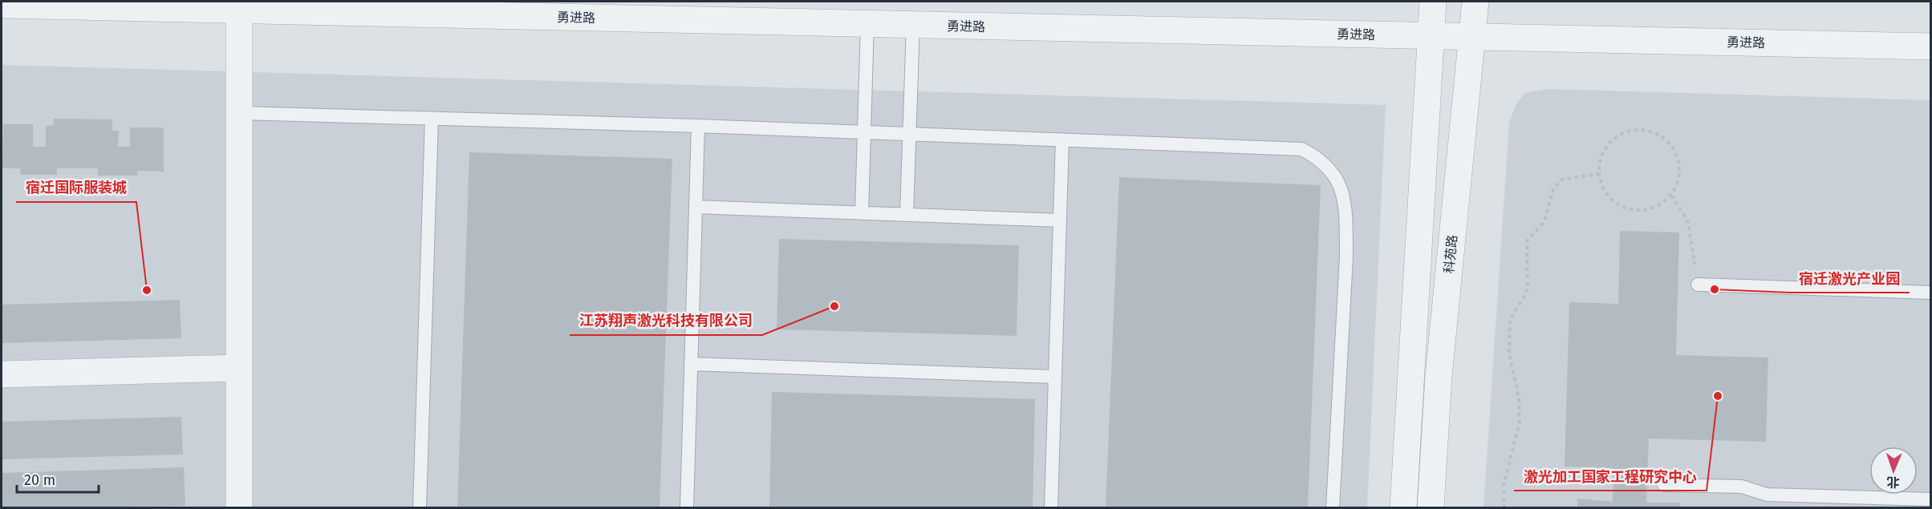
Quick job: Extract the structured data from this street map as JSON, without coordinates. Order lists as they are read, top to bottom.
{
  "streets": {
    "street": ["勇进路", "科苑路"]
  },
  "crossings": [
    ["勇进路", "科苑路"]
  ],
  "places": [
    "宿迁激光产业园",
    "宿迁国际服装城",
    "江苏翔声激光科技有限公司",
    "激光加工国家工程研究中心"
  ],
  "scale_bar": "20 m",
  "north": "bottom"
}
